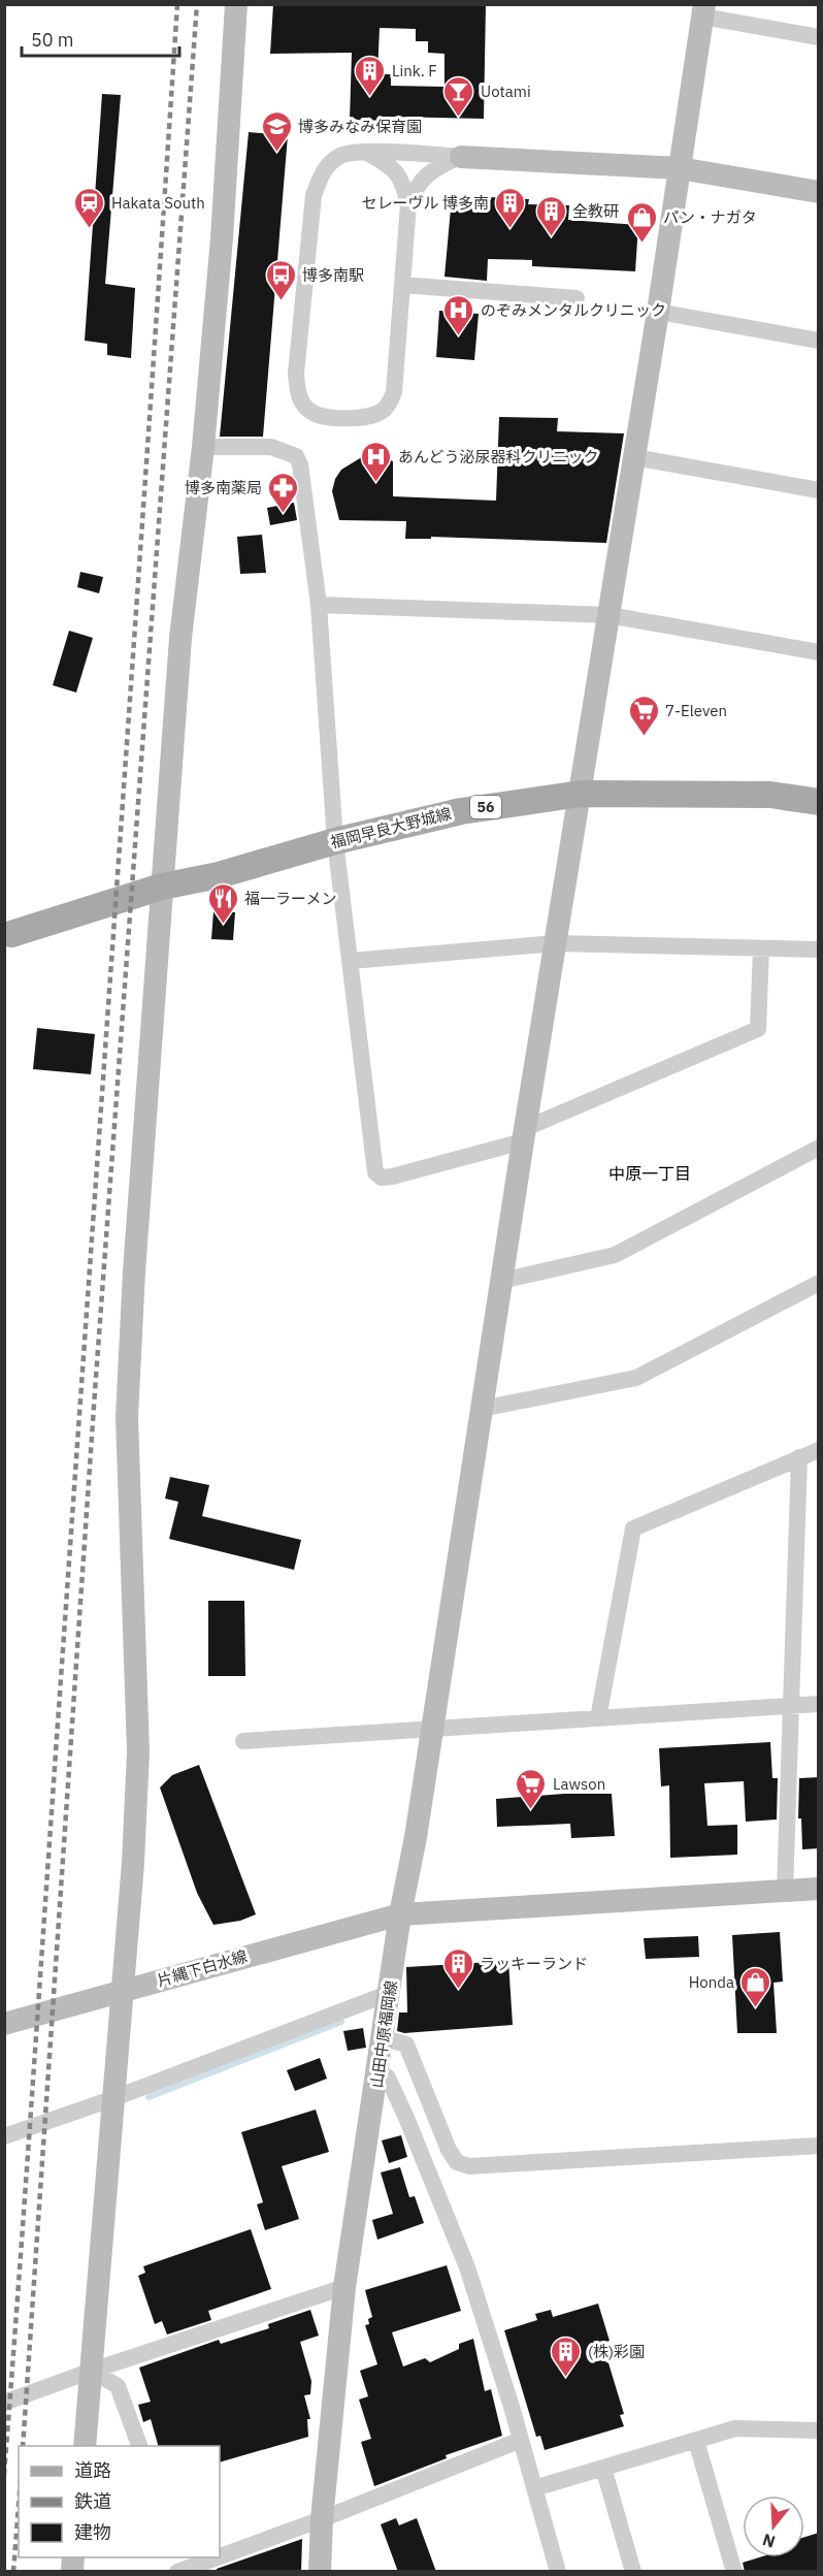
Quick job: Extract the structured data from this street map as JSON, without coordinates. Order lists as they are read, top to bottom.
{
  "streets": {
    "main road": ["56", "福岡早良大野城線"],
    "street": ["片縄下白水線", "山田中原福岡線"]
  },
  "crossings": [
    ["福岡早良大野城線", "山田中原福岡線"],
    ["片縄下白水線", "山田中原福岡線"]
  ],
  "districts": ["中原一丁目"],
  "places": {
    "building": [
      "Link. F",
      "セレーヴル 博多南",
      "全教研",
      "ラッキーランド",
      "(株)彩園"
    ],
    "bar": ["Uotami"],
    "school or university": ["博多みなみ保育園"],
    "station": ["Hakata South"],
    "shop": ["パン・ナガタ", "Honda"],
    "bus stop": ["博多南駅"],
    "hospital": ["のぞみメンタルクリニック", "あんどう泌尿器科クリニック"],
    "pharmacy": ["博多南薬局"],
    "supermarket": ["7-Eleven", "Lawson"],
    "restaurant": ["福一ラーメン"]
  },
  "legend": ["道路", "鉄道", "建物"],
  "scale_bar": "50 m",
  "north": "bottom"
}
